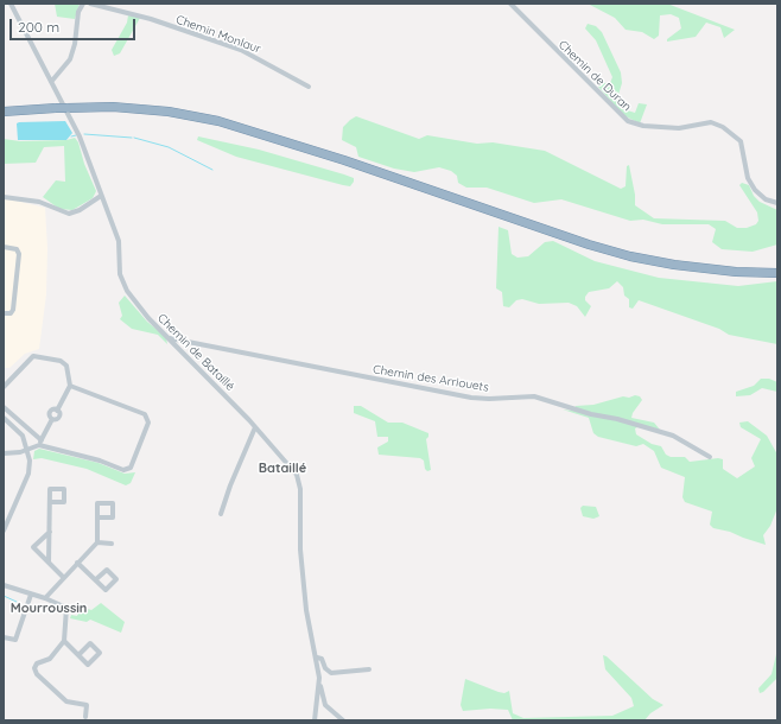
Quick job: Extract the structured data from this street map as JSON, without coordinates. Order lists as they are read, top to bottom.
{
  "streets": {
    "street": [
      "Chemin Monlaur",
      "Chemin de Duran",
      "Chemin de Bataillé",
      "Chemin des Arriouets"
    ]
  },
  "crossings": [
    ["Chemin de Bataillé", "Chemin des Arriouets"]
  ],
  "districts": ["Bataillé", "Mourroussin"],
  "scale_bar": "200 m"
}
